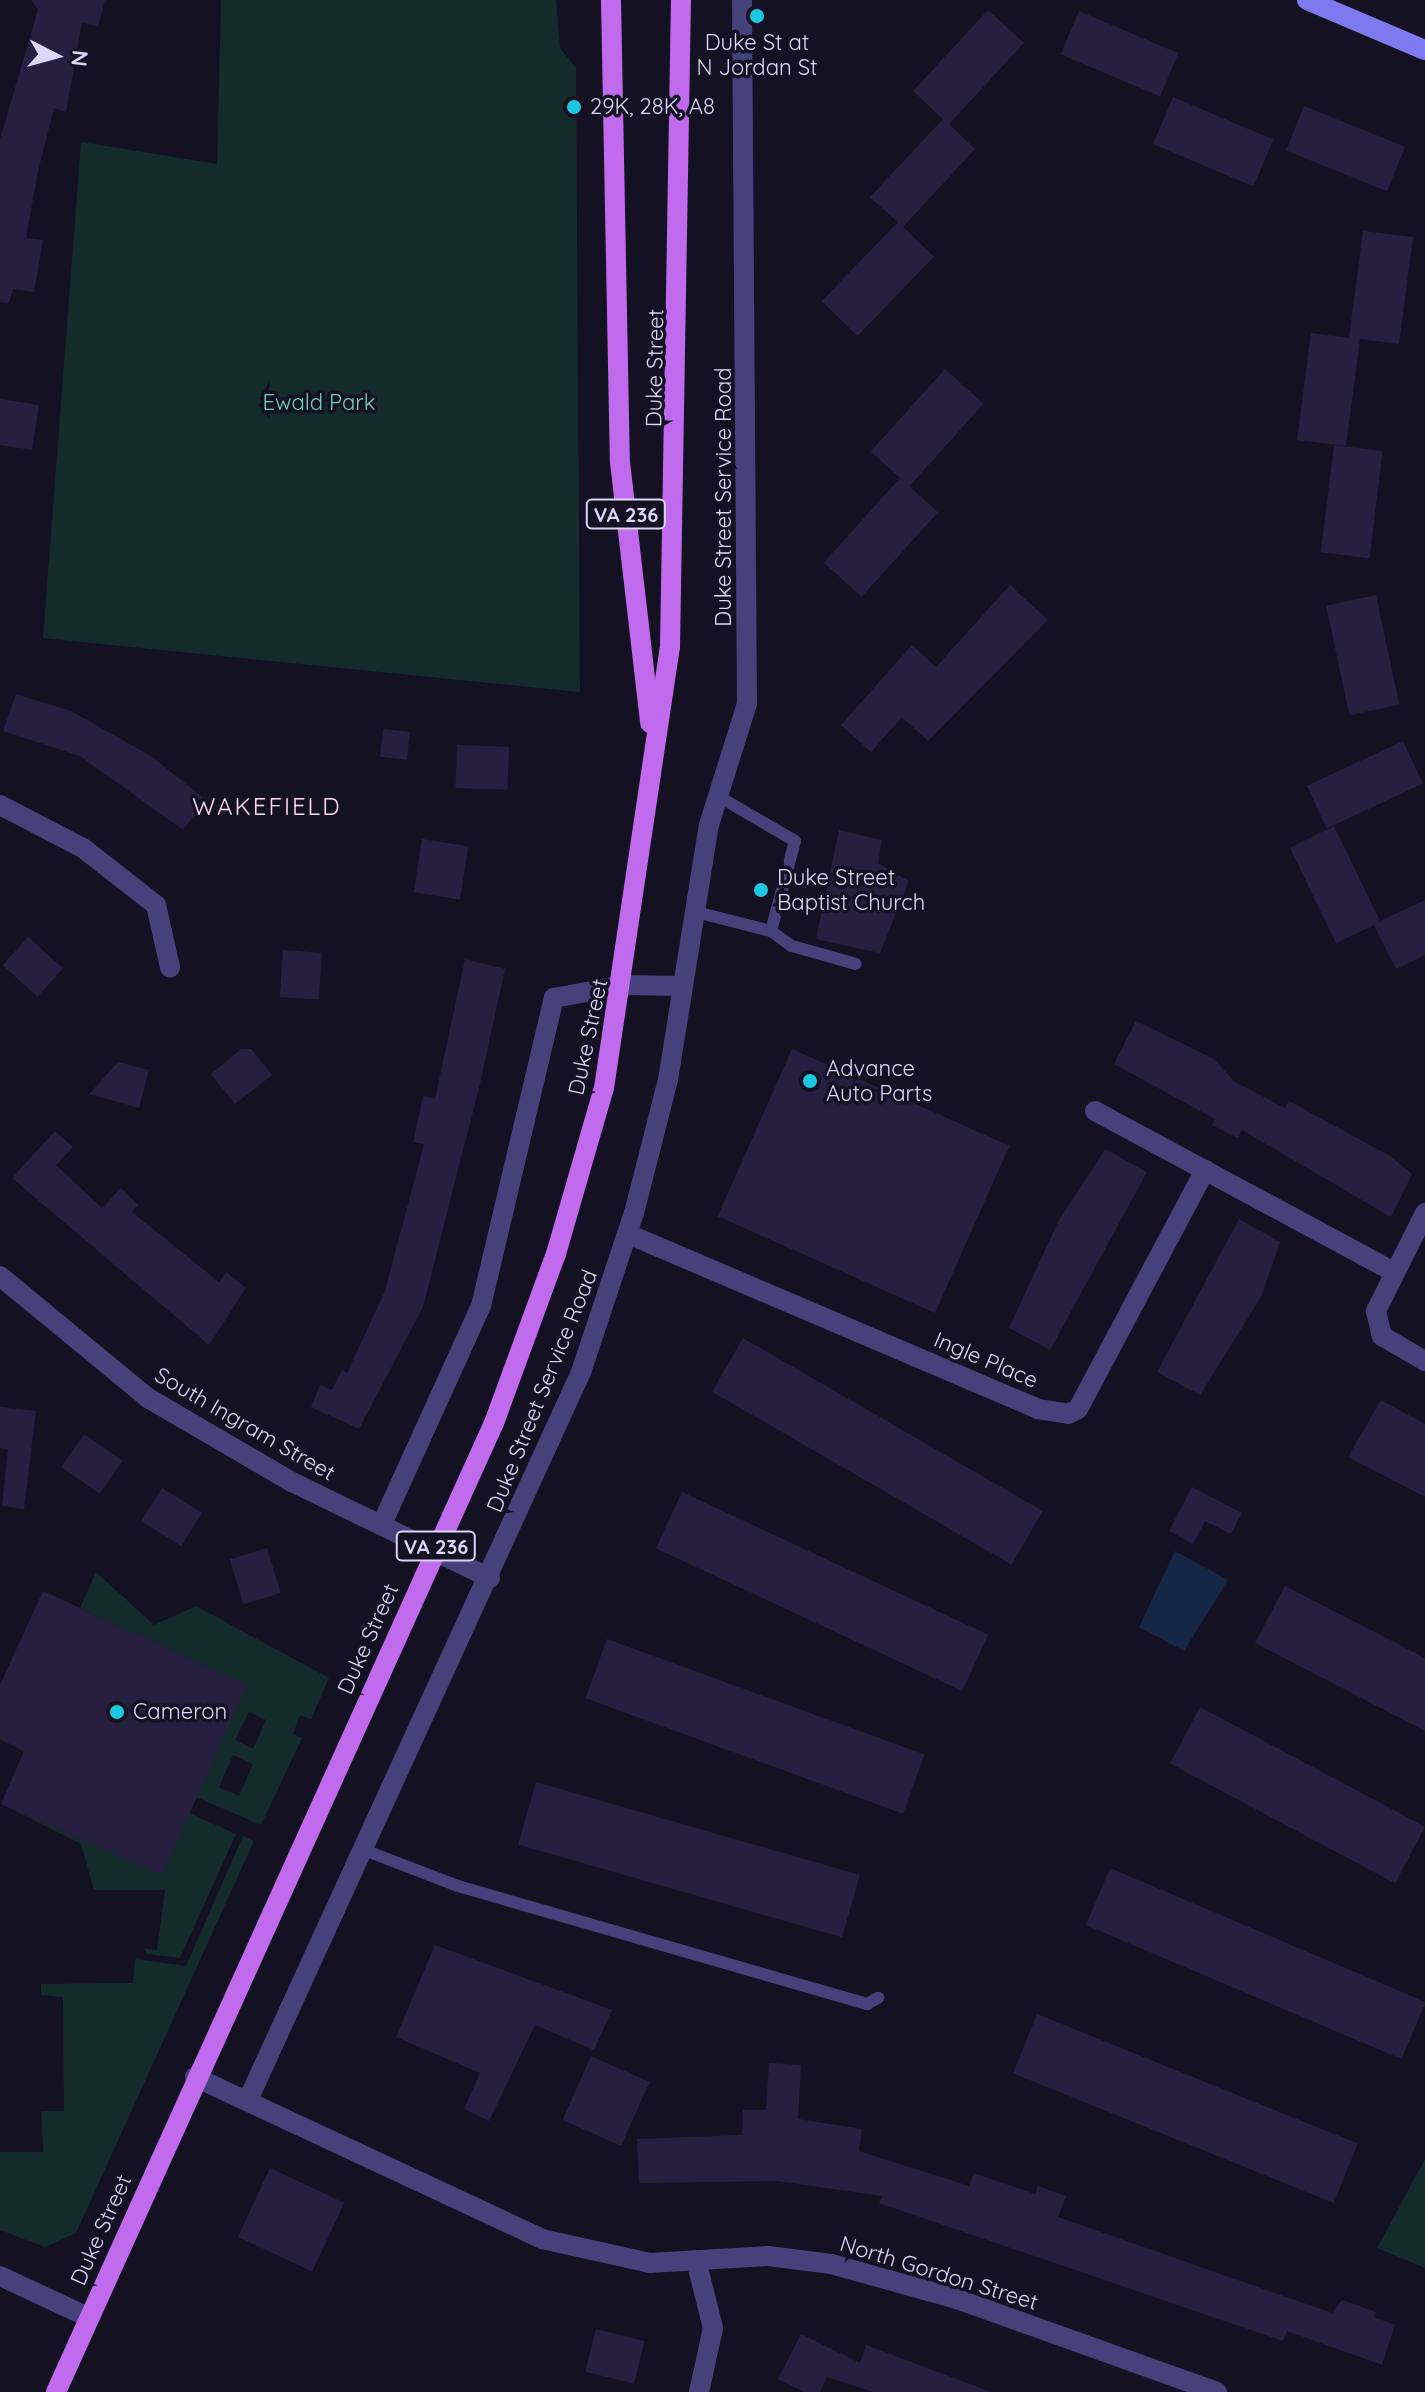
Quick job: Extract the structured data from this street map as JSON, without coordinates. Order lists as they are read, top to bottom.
{
  "streets": {
    "main road": ["Duke Street", "VA 236"],
    "street": [
      "Duke Street Service Road",
      "Ingle Place",
      "South Ingram Street",
      "North Gordon Street"
    ]
  },
  "crossings": [
    ["Duke Street", "South Ingram Street"],
    ["Duke Street", "North Gordon Street"],
    ["Duke Street Service Road", "Ingle Place"],
    ["Duke Street Service Road", "South Ingram Street"],
    ["Duke Street Service Road", "North Gordon Street"]
  ],
  "districts": ["WAKEFIELD"],
  "parks": ["Ewald Park"],
  "places": [
    "Duke St at N Jordan St",
    "29K, 28K, A8",
    "Duke Street Baptist Church",
    "Advance Auto Parts",
    "Cameron"
  ],
  "north": "right"
}
